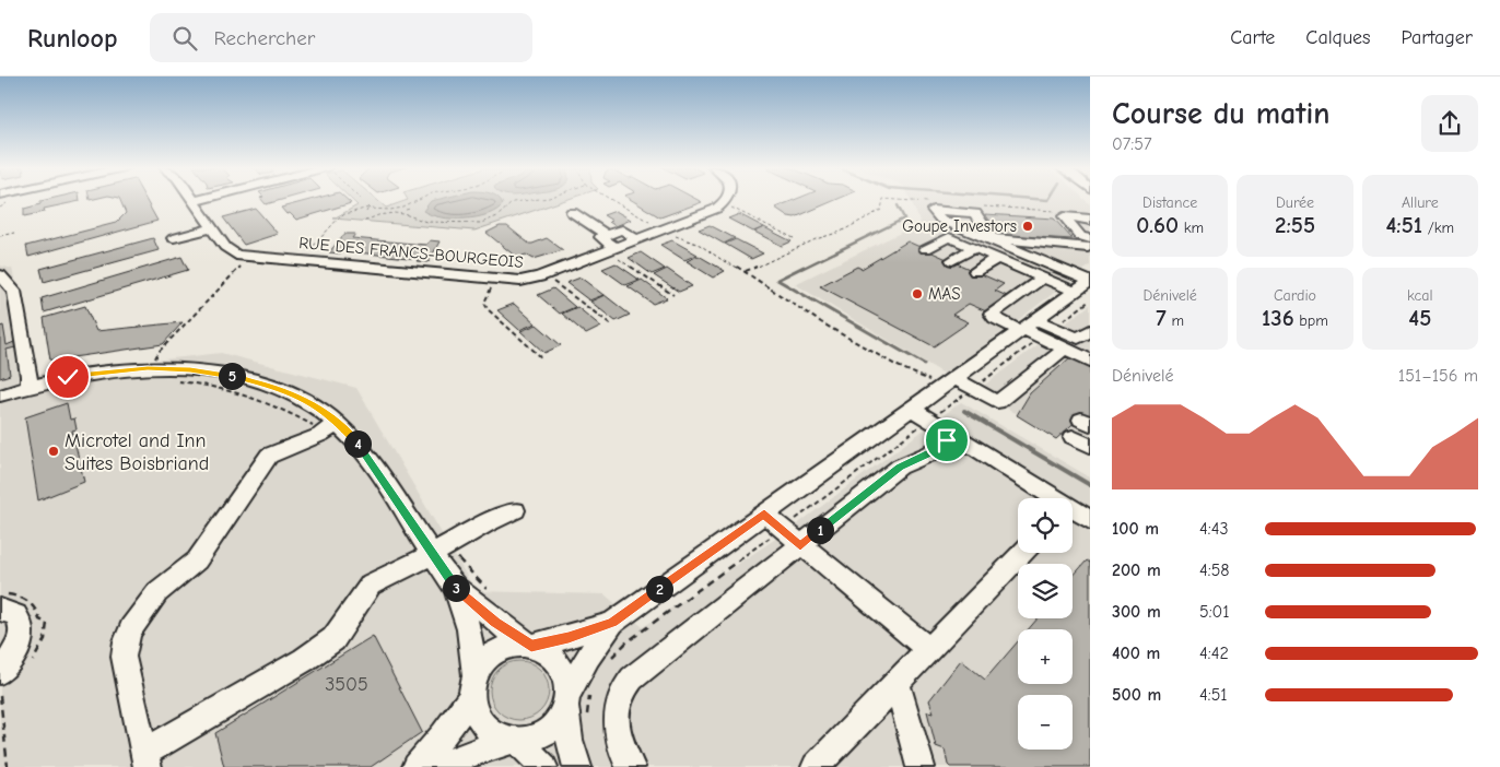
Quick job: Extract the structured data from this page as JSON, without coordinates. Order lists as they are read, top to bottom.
{
  "streets": {
    "street": ["RUE DES FRANCS-BOURGEOIS"]
  },
  "places": ["Goupe Investors", "MAS", "Microtel and Inn Suites Boisbriand"],
  "house_numbers": ["3505"],
  "page": {
    "header": "Runloop",
    "search": "Rechercher",
    "nav": ["Carte", "Calques", "Partager"],
    "heading": ["Course du matin", "07:57"],
    "stats": [
      ["Distance", "0.60 km"],
      ["Durée", "2:55"],
      ["Allure", "4:51 /km"],
      ["Dénivelé", "7 m"],
      ["Cardio", "136 bpm"],
      ["kcal", "45"]
    ],
    "chart": ["Dénivelé", "151–156 m"],
    "pins": [
      "5",
      "4",
      "1",
      "3",
      "2"
    ],
    "map_buttons": ["+", "−"],
    "list": [
      {
        "name": "100 m",
        "note": "4:43"
      },
      {
        "name": "200 m",
        "note": "4:58"
      },
      {
        "name": "300 m",
        "note": "5:01"
      },
      {
        "name": "400 m",
        "note": "4:42"
      },
      {
        "name": "500 m",
        "note": "4:51"
      }
    ]
  }
}
